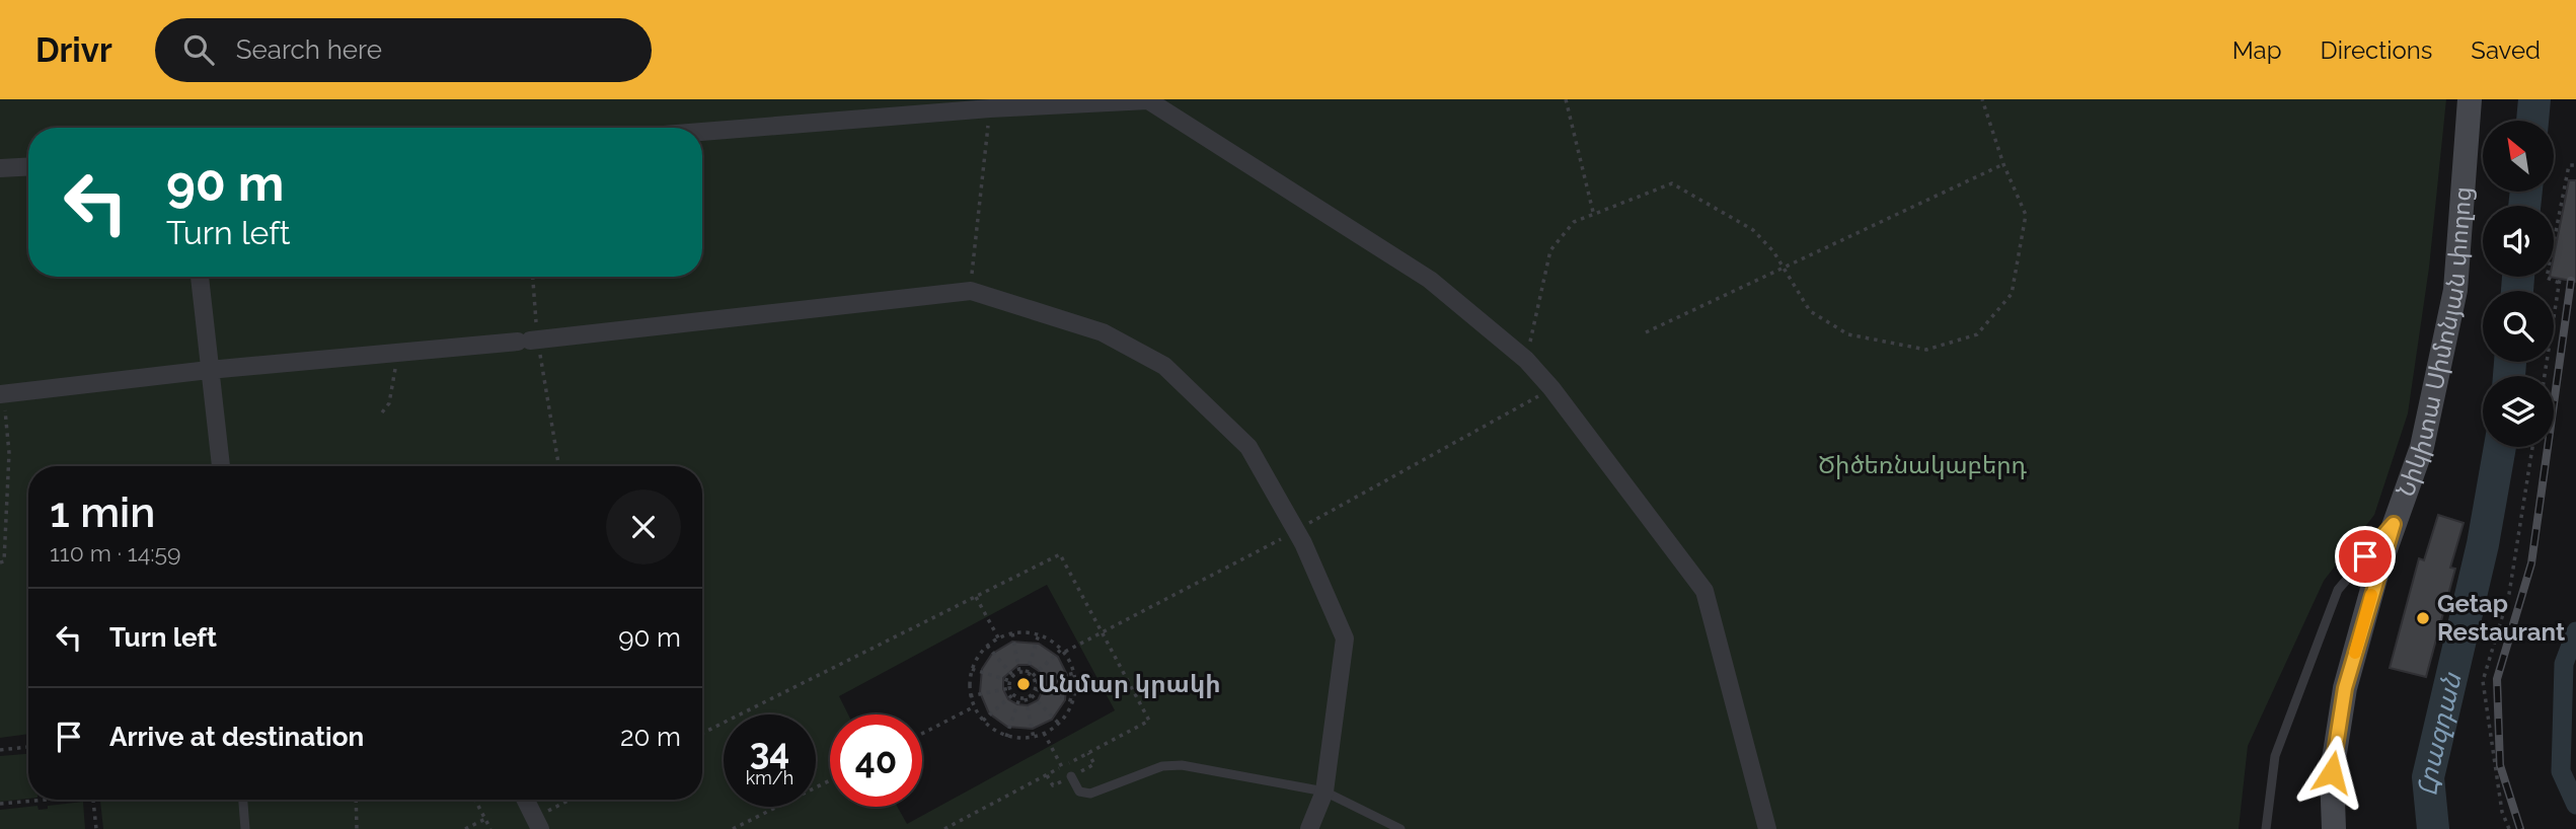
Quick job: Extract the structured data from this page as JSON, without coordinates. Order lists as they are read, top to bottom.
{
  "streets": {
    "street": ["Նիկիտա Սիմոնյան փողոց"]
  },
  "water": ["Հրազդան"],
  "parks": ["Ծիծեռնակաբերդ"],
  "places": ["Getap Restaurant", "Անմար կրակի"],
  "north": "top left",
  "page": {
    "header": "Drivr",
    "search": "Search here",
    "nav": ["Map", "Directions", "Saved"],
    "turn": ["90 m", "Turn left"],
    "heading": ["1 min", "110 m · 14:59"],
    "list": [
      {
        "name": "Turn left",
        "value": "90 m"
      },
      {
        "name": "Arrive at destination",
        "value": "20 m"
      }
    ],
    "speed": "34 km/h",
    "limit": "40"
  }
}
